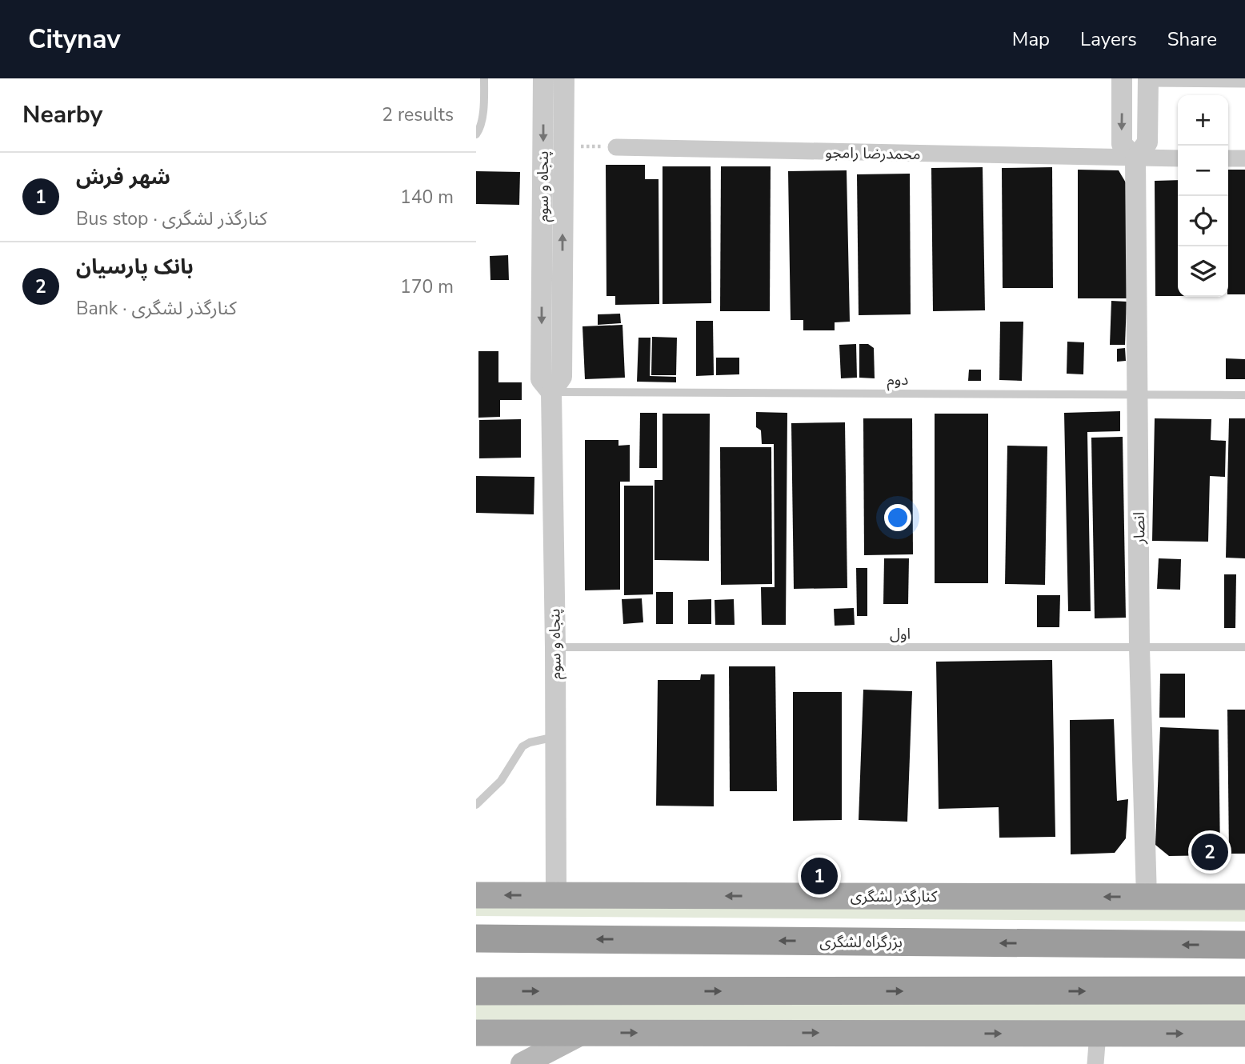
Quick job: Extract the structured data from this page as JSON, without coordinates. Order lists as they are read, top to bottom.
{
  "streets": {
    "highway": ["بزرگراه لشگری"],
    "main road": ["کنارگذر لشگری"],
    "street": ["محمدرضا رامجو", "پنجاه و سوم", "انصار"],
    "lane": ["دوم", "اول"]
  },
  "crossings": [
    ["محمدرضا رامجو", "انصار"],
    ["پنجاه و سوم", "دوم"],
    ["پنجاه و سوم", "اول"],
    ["پنجاه و سوم", "کنارگذر لشگری"],
    ["دوم", "انصار"],
    ["انصار", "اول"],
    ["انصار", "کنارگذر لشگری"]
  ],
  "page": {
    "header": "Citynav",
    "nav": ["Map", "Layers", "Share"],
    "heading": ["Nearby", "2 results"],
    "map_buttons": ["+", "−"],
    "list": [
      {
        "mark": "1",
        "name": "شهر فرش",
        "note": "Bus stop · کنارگذر لشگری",
        "value": "140 m"
      },
      {
        "mark": "2",
        "name": "بانک پارسیان",
        "note": "Bank · کنارگذر لشگری",
        "value": "170 m"
      }
    ],
    "pins": ["2", "1"]
  }
}
